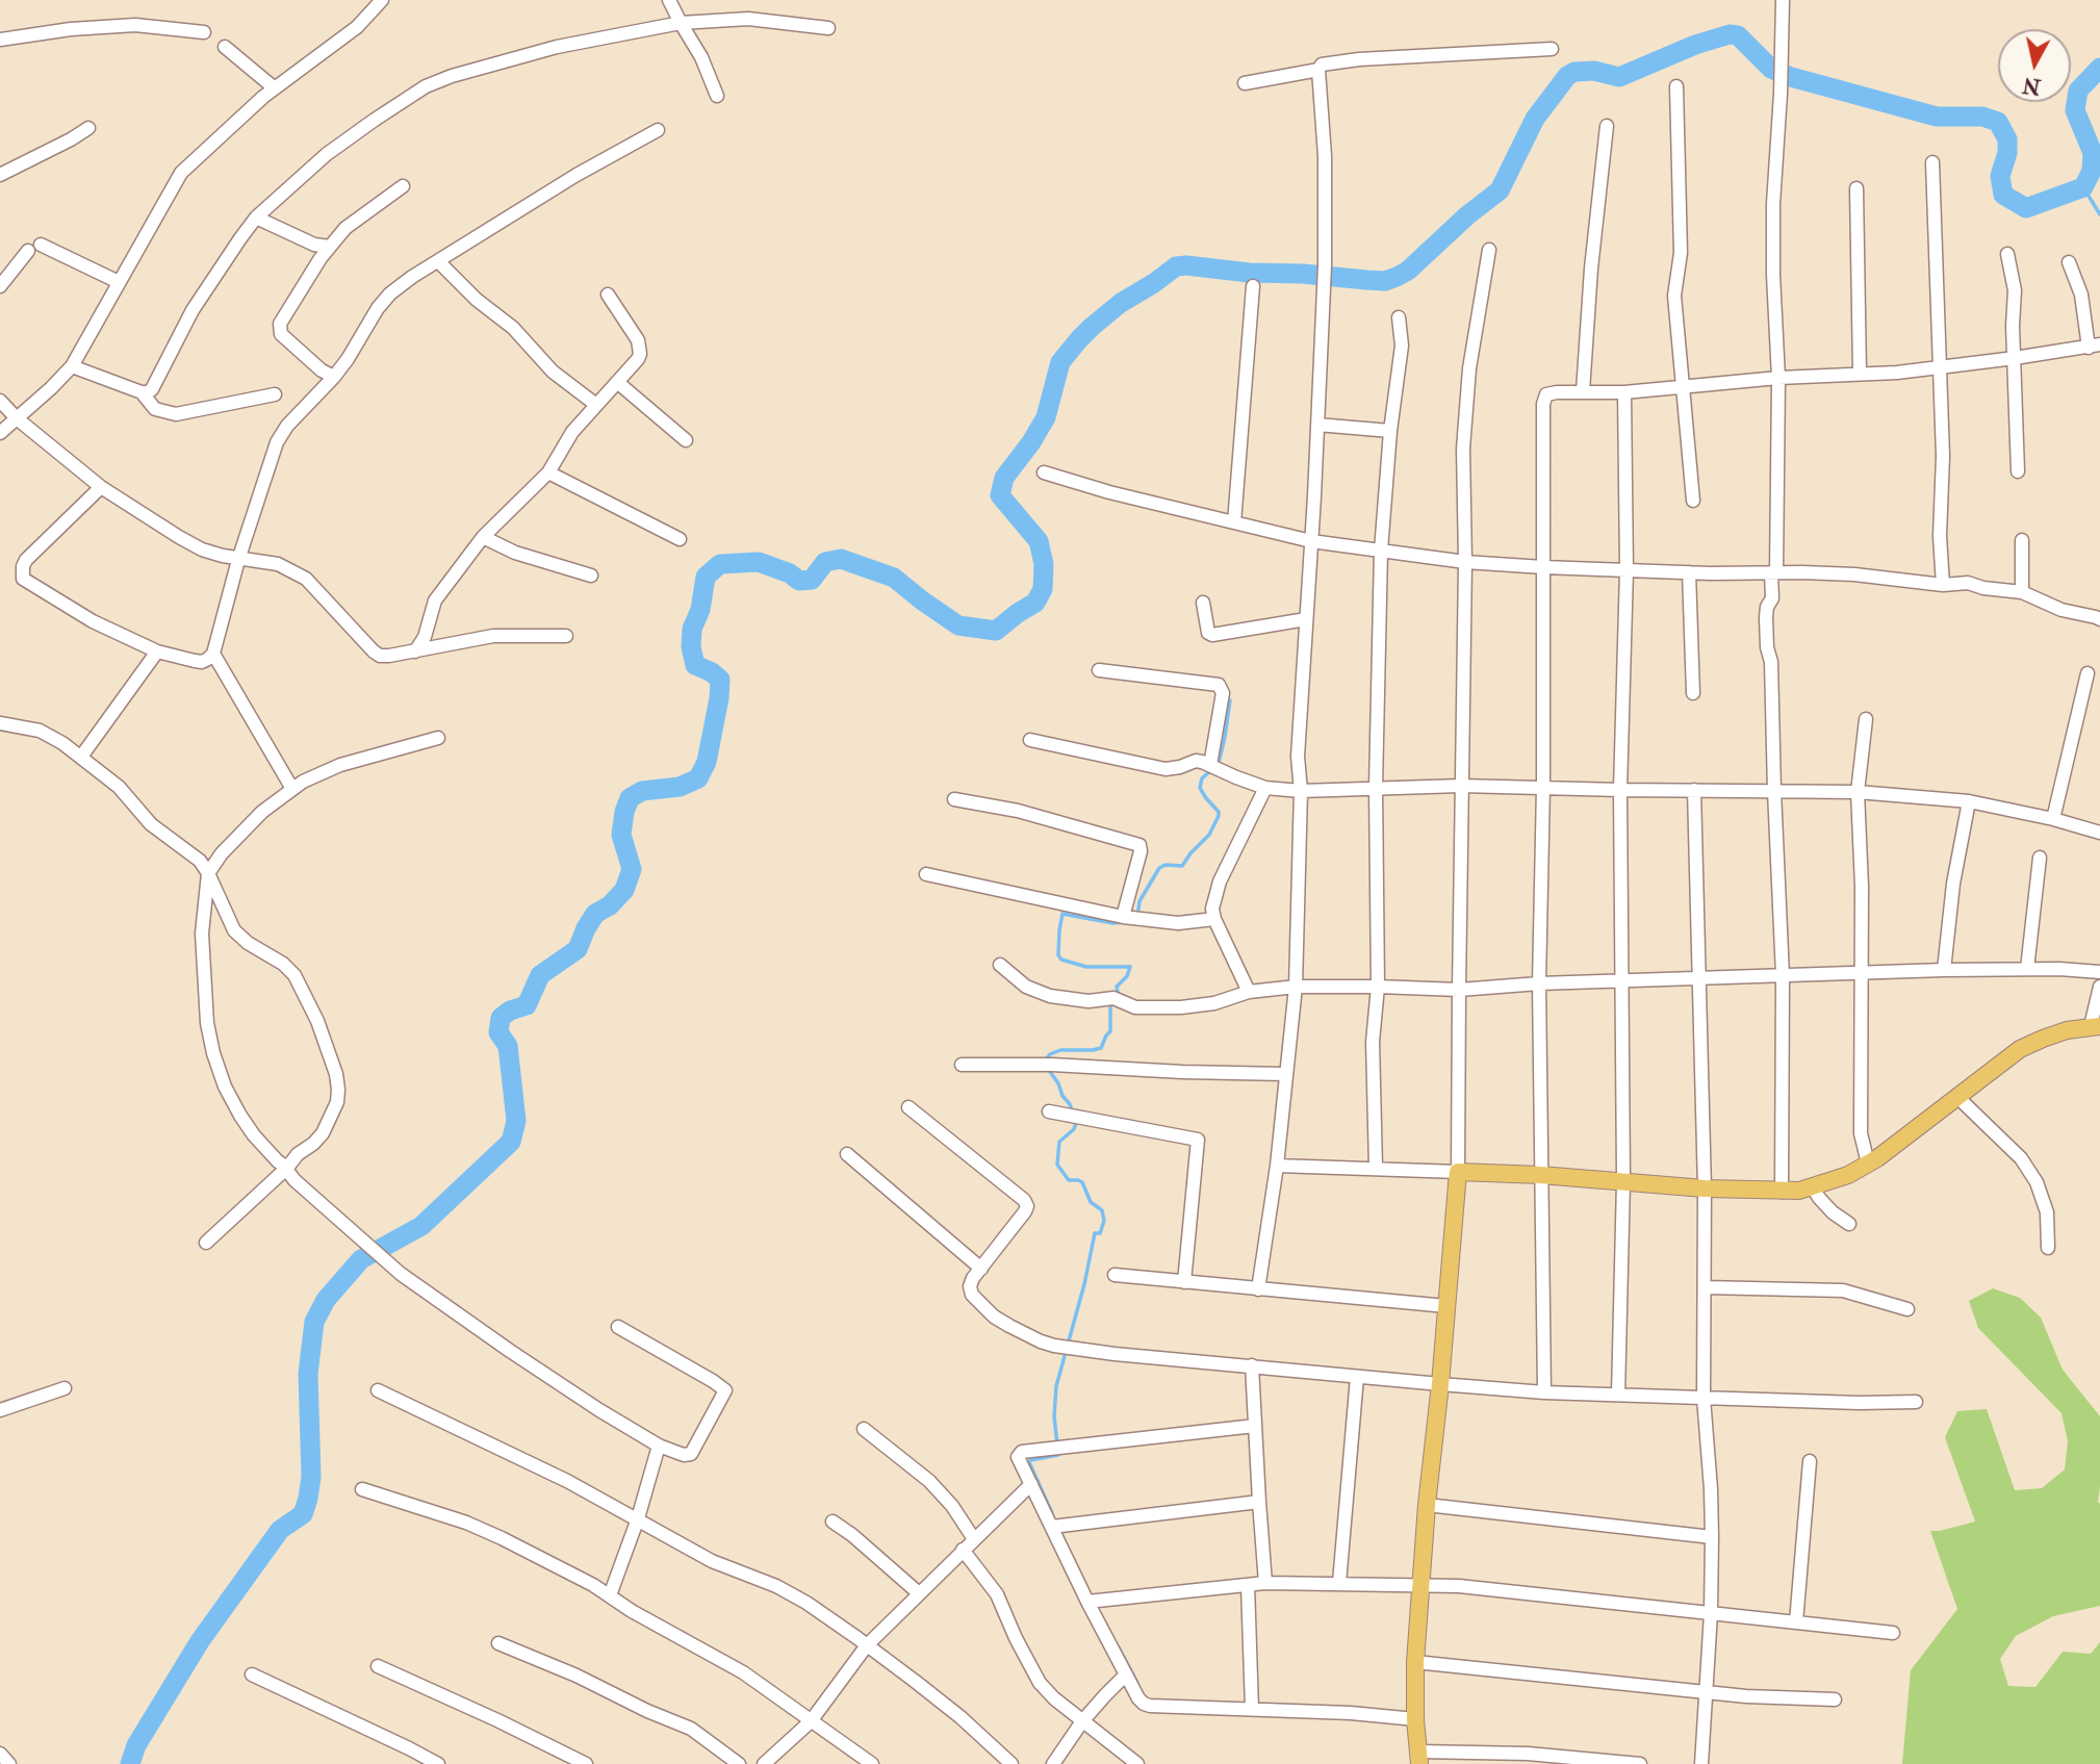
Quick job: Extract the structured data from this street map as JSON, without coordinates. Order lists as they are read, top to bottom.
{
  "north": "bottom"
}
